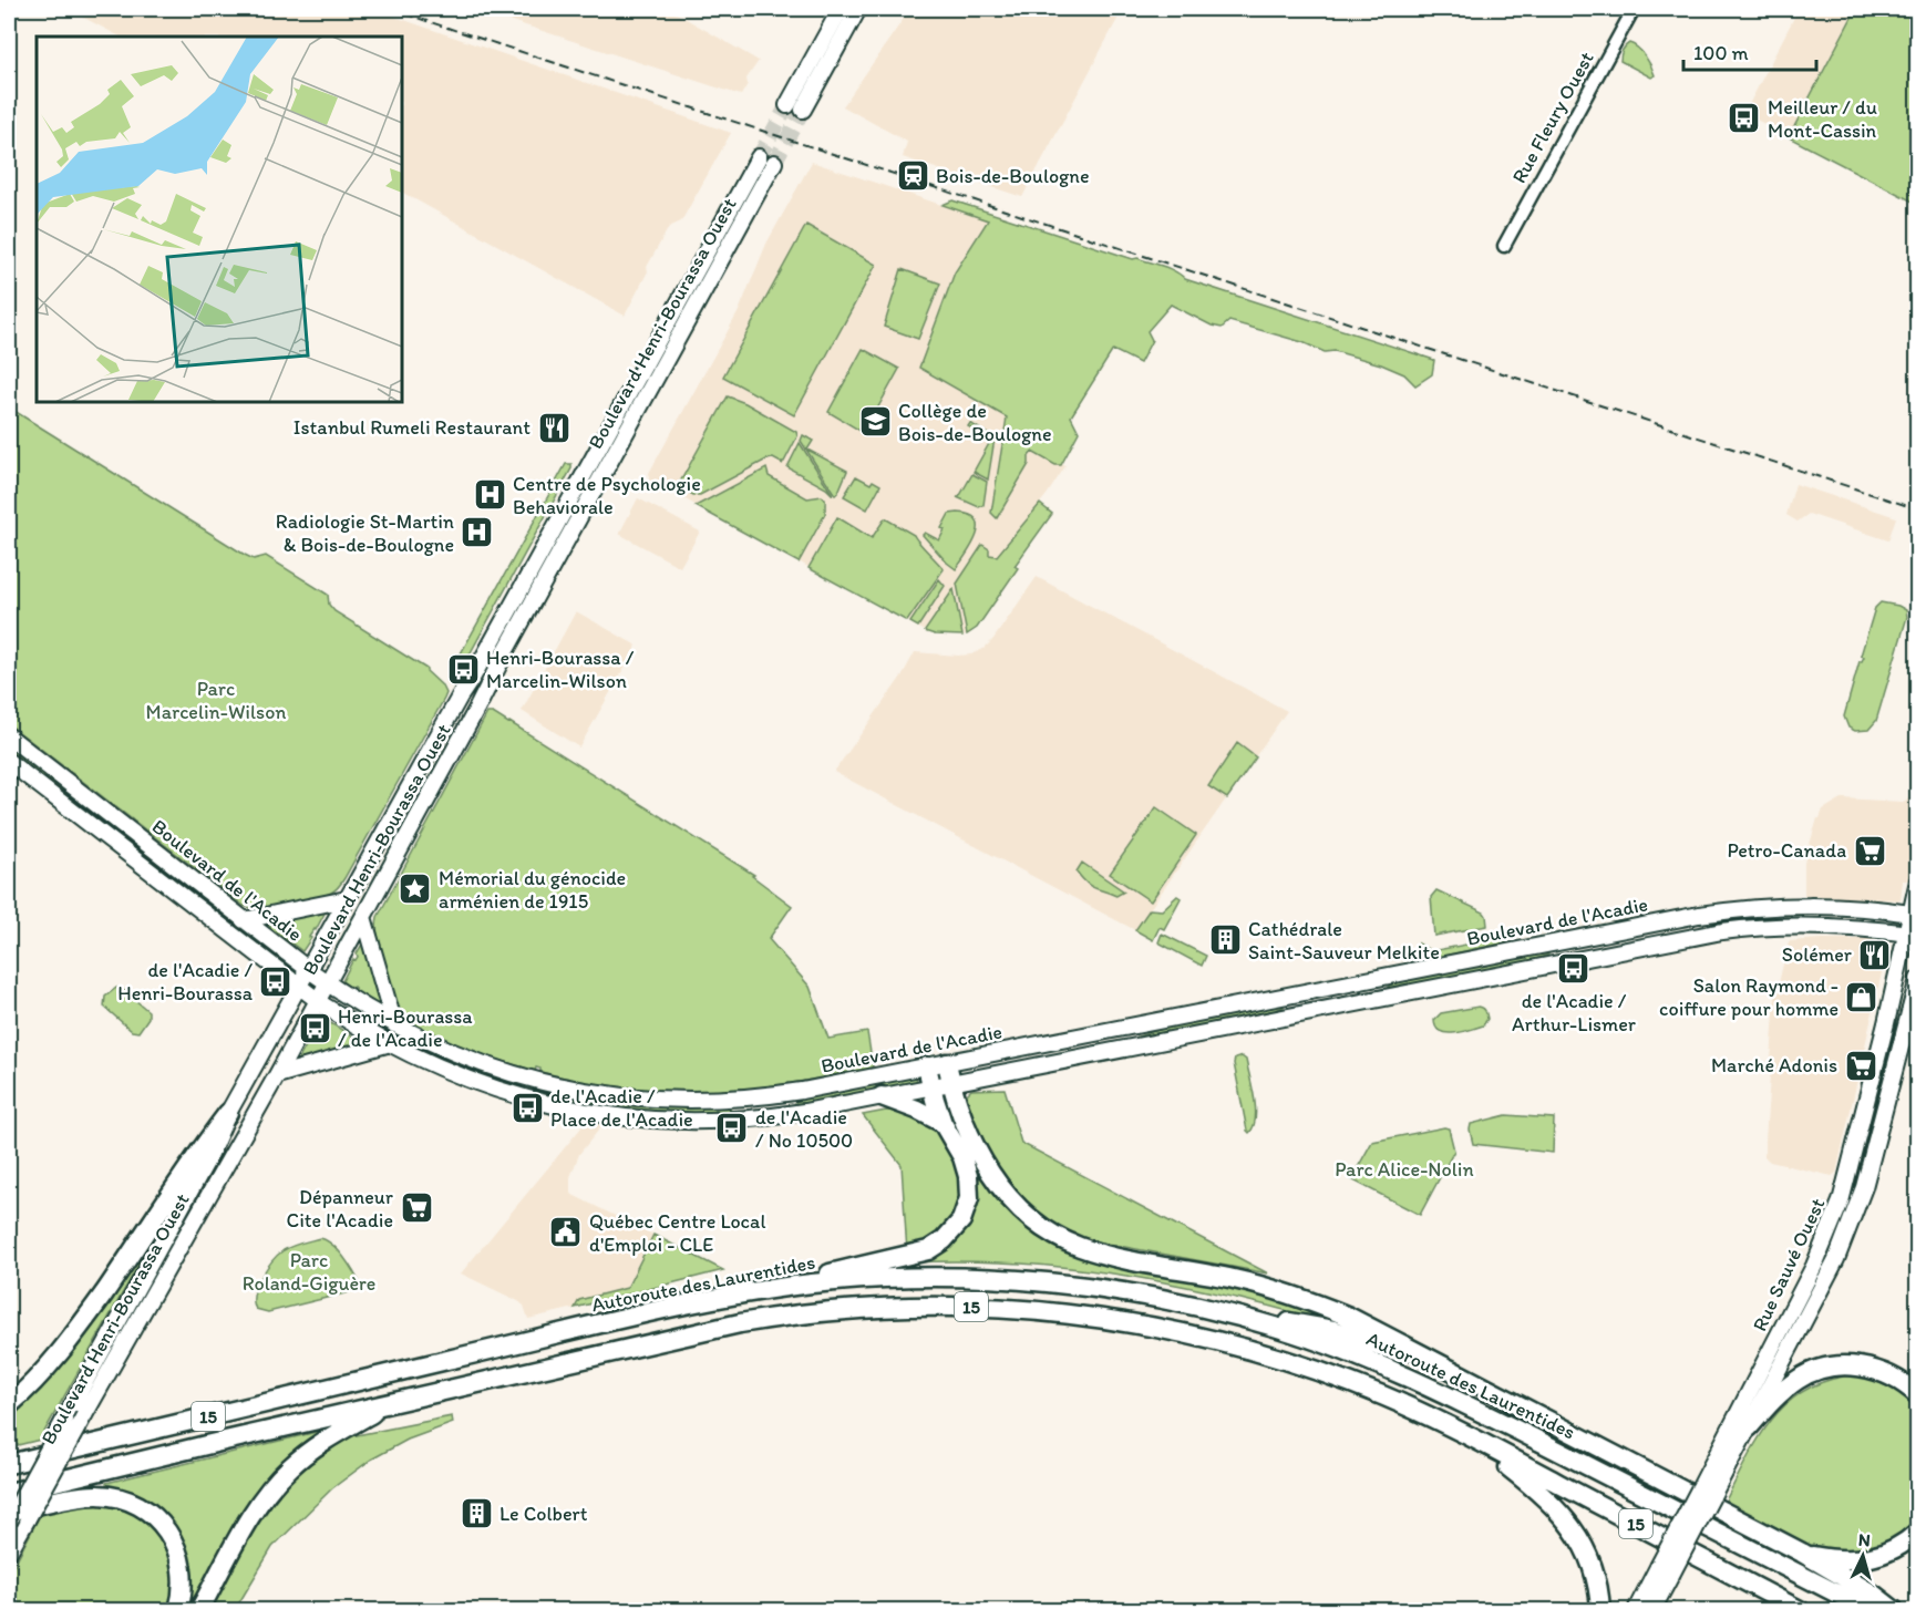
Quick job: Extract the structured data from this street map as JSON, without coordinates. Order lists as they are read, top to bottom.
{
  "streets": {
    "highway": ["Autoroute des Laurentides", "15"],
    "main road": ["Boulevard Henri-Bourassa Ouest", "Boulevard de l'Acadie", "Rue Sauvé Ouest"],
    "street": ["Rue Fleury Ouest"]
  },
  "crossings": [
    ["Boulevard Henri-Bourassa Ouest", "Boulevard de l'Acadie"],
    ["Boulevard de l'Acadie", "Rue Sauvé Ouest"]
  ],
  "parks": ["Parc Marcelin-Wilson", "Parc Alice-Nolin", "Parc Roland-Giguère"],
  "places": {
    "bus stop": [
      "Meilleur / du Mont-Cassin",
      "Henri-Bourassa / Marcelin-Wilson",
      "de l'Acadie / Arthur-Lismer",
      "de l'Acadie / Henri-Bourassa",
      "Henri-Bourassa / de l'Acadie",
      "de l'Acadie / Place de l'Acadie",
      "de l'Acadie / No 10500"
    ],
    "station": ["Bois-de-Boulogne"],
    "school or university": ["Collège de Bois-de-Boulogne"],
    "restaurant": ["Istanbul Rumeli Restaurant", "Solémer"],
    "hospital": ["Centre de Psychologie Behaviorale", "Radiologie St-Martin & Bois-de-Boulogne"],
    "supermarket": ["Petro-Canada", "Marché Adonis", "Dépanneur Cite l'Acadie"],
    "place": ["Mémorial du génocide arménien de 1915"],
    "building": ["Cathédrale Saint-Sauveur Melkite", "Le Colbert"],
    "shop": ["Salon Raymond - coiffure pour homme"],
    "public building": ["Québec Centre Local d'Emploi - CLE"]
  },
  "scale_bar": "100 m",
  "north": "top"
}
